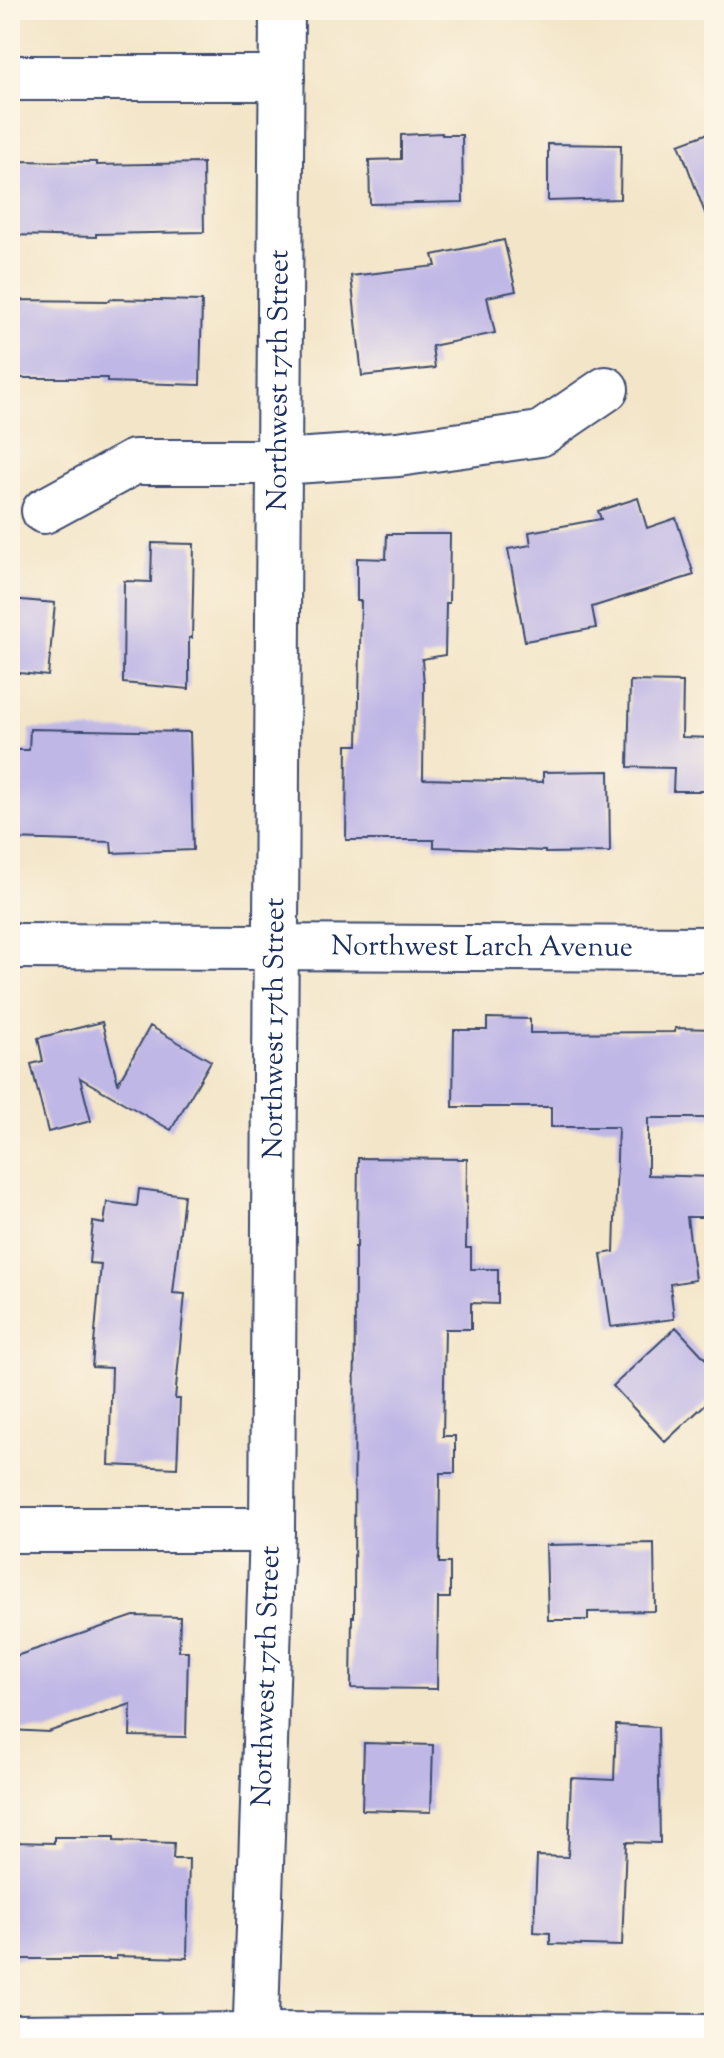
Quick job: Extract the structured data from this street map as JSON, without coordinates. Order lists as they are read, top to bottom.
{
  "streets": {
    "street": ["Northwest 17th Street", "Northwest Larch Avenue"]
  },
  "crossings": [
    ["Northwest 17th Street", "Northwest Larch Avenue"]
  ]
}
